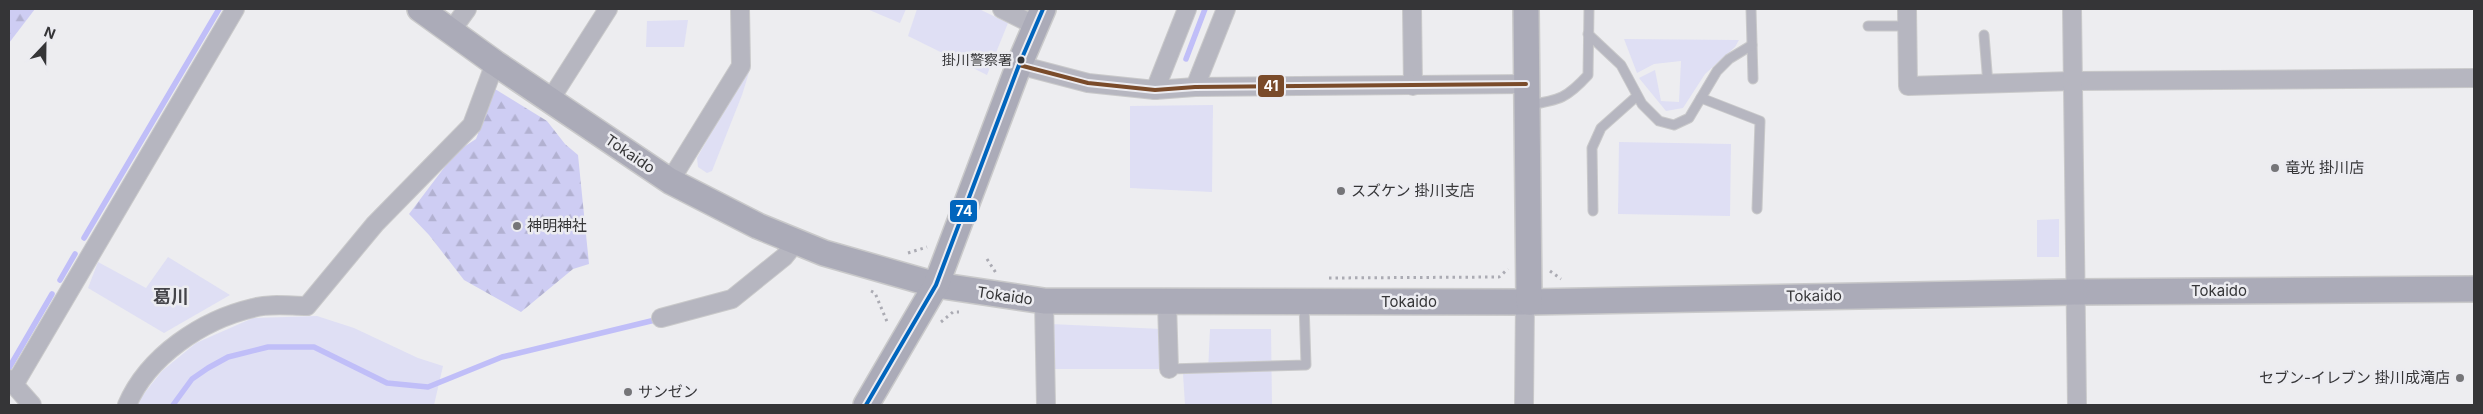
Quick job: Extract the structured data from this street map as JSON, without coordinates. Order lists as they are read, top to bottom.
{
  "streets": {
    "main road": ["Tokaido"]
  },
  "districts": ["葛川"],
  "places": [
    "掛川警察署",
    "竜光 掛川店",
    "スズケン 掛川支店",
    "神明神社",
    "セブン-イレブン 掛川成滝店",
    "サンゼン"
  ],
  "lines": ["transit line 74", "transit line 41"],
  "north": "top"
}
